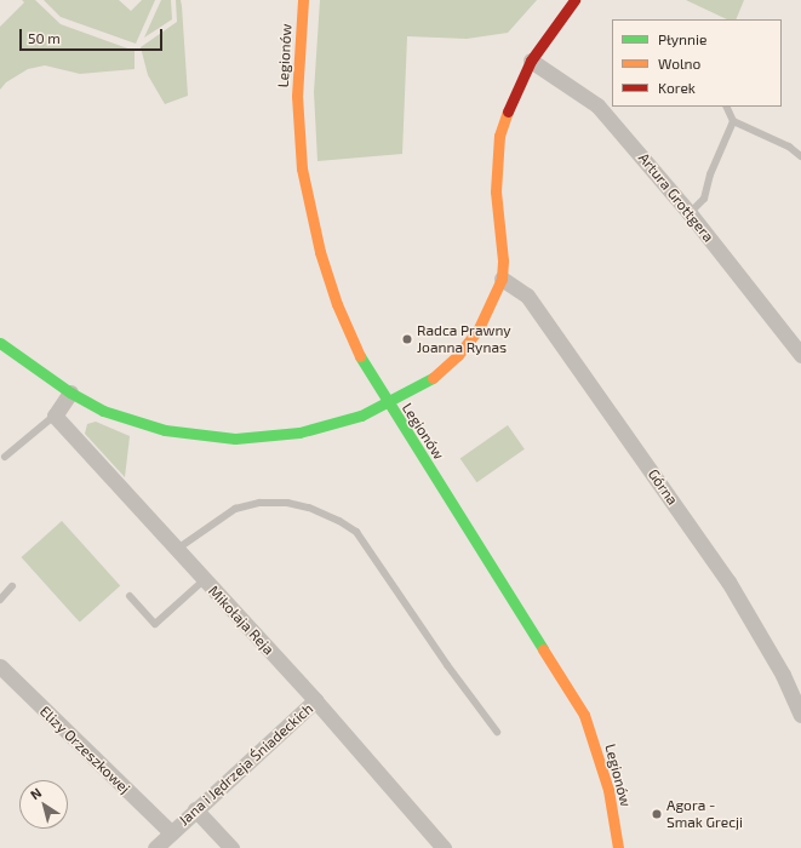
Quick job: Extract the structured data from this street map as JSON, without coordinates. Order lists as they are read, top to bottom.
{
  "streets": {
    "street": [
      "Legionów",
      "Artura Grottgera",
      "Górna",
      "Mikołaja Reja",
      "Elizy Orzeszkowej",
      "Jana i Jędrzeja Śniadeckich"
    ]
  },
  "crossings": [
    ["Mikołaja Reja", "Jana i Jędrzeja Śniadeckich"],
    ["Elizy Orzeszkowej", "Jana i Jędrzeja Śniadeckich"]
  ],
  "places": ["Radca Prawny Joanna Rynas", "Agora - Smak Grecji"],
  "legend": ["Płynnie", "Wolno", "Korek"],
  "scale_bar": "50 m",
  "north": "top left"
}
